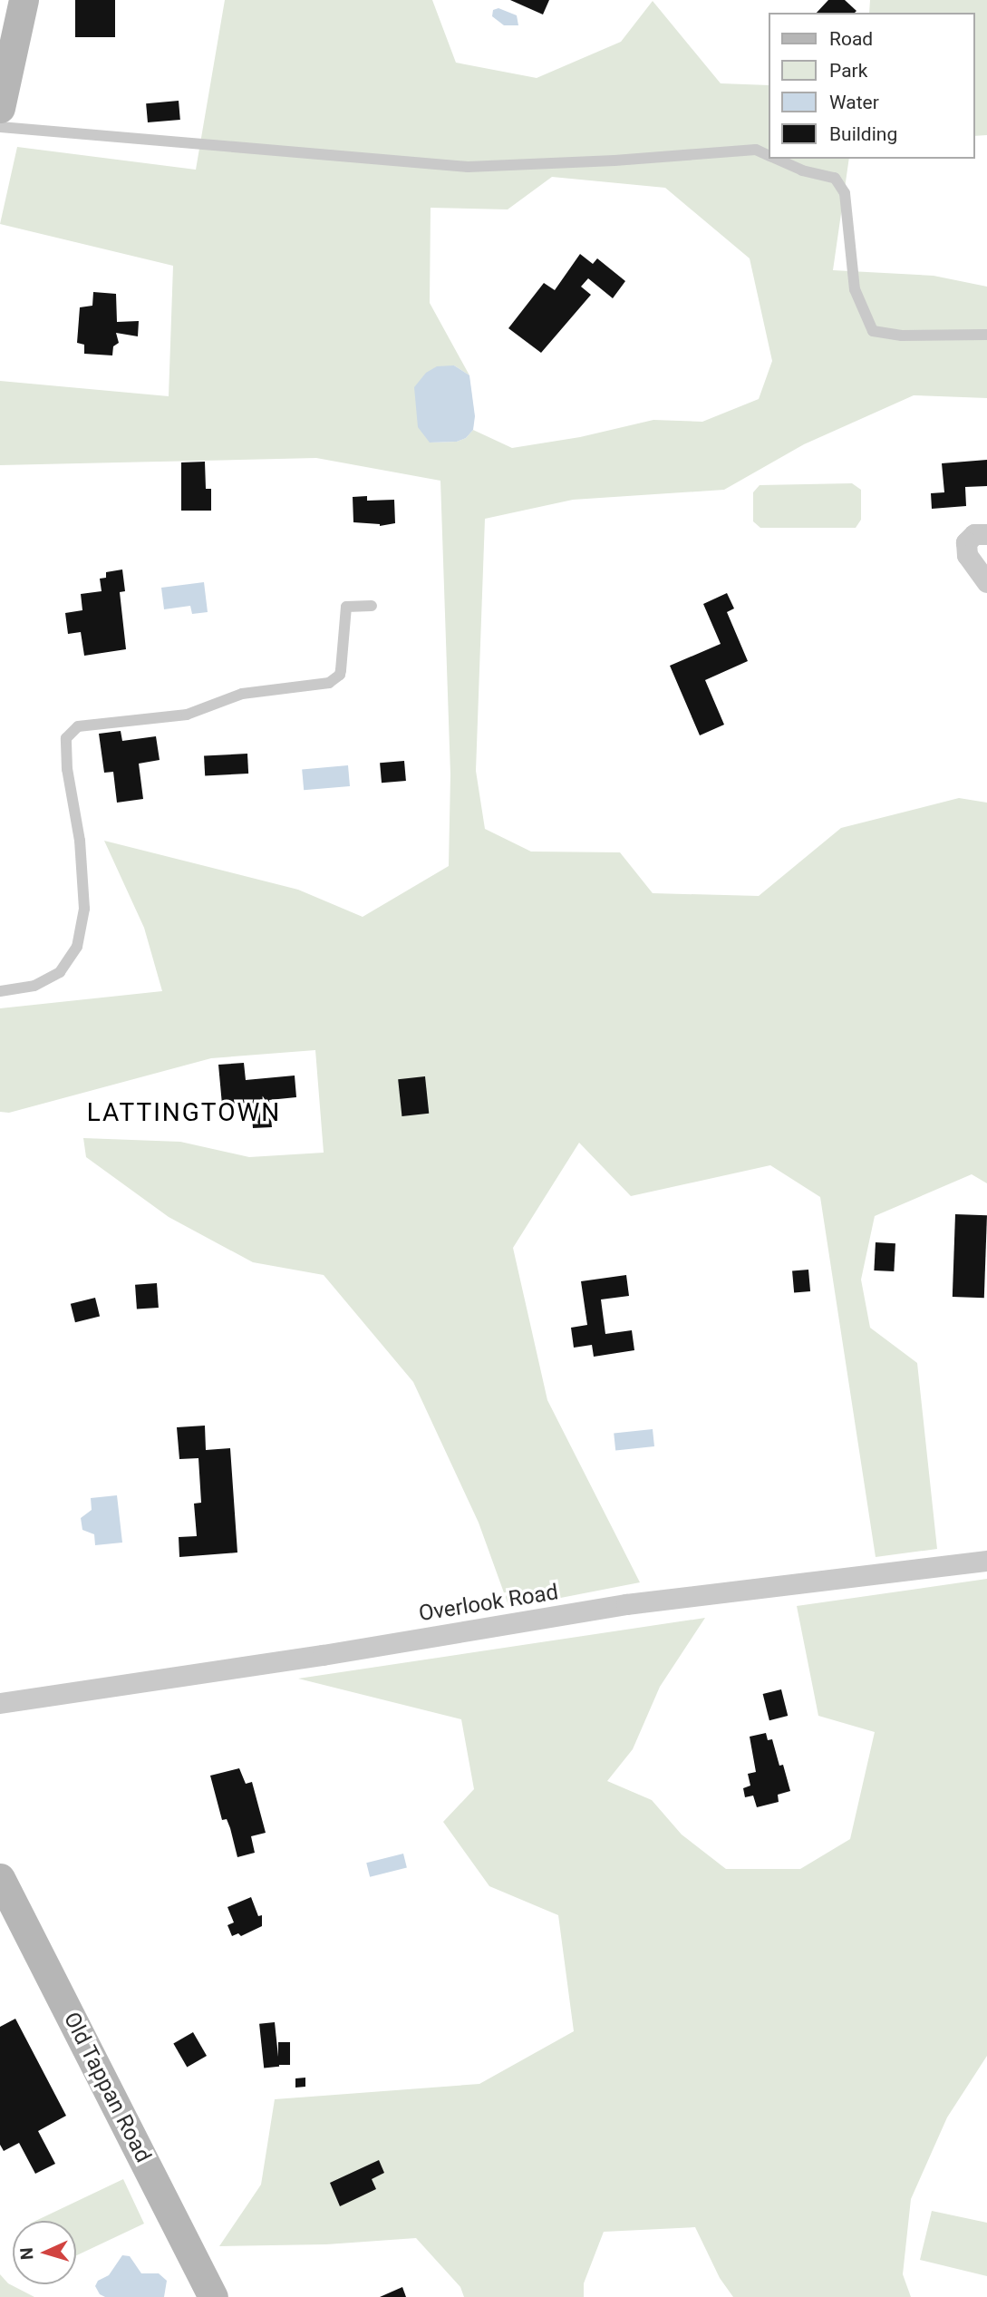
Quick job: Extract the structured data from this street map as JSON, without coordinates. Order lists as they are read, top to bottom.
{
  "streets": {
    "street": ["Overlook Road", "Old Tappan Road"]
  },
  "districts": ["LATTINGTOWN"],
  "legend": [
    "Road",
    "Park",
    "Water",
    "Building"
  ],
  "north": "left"
}
